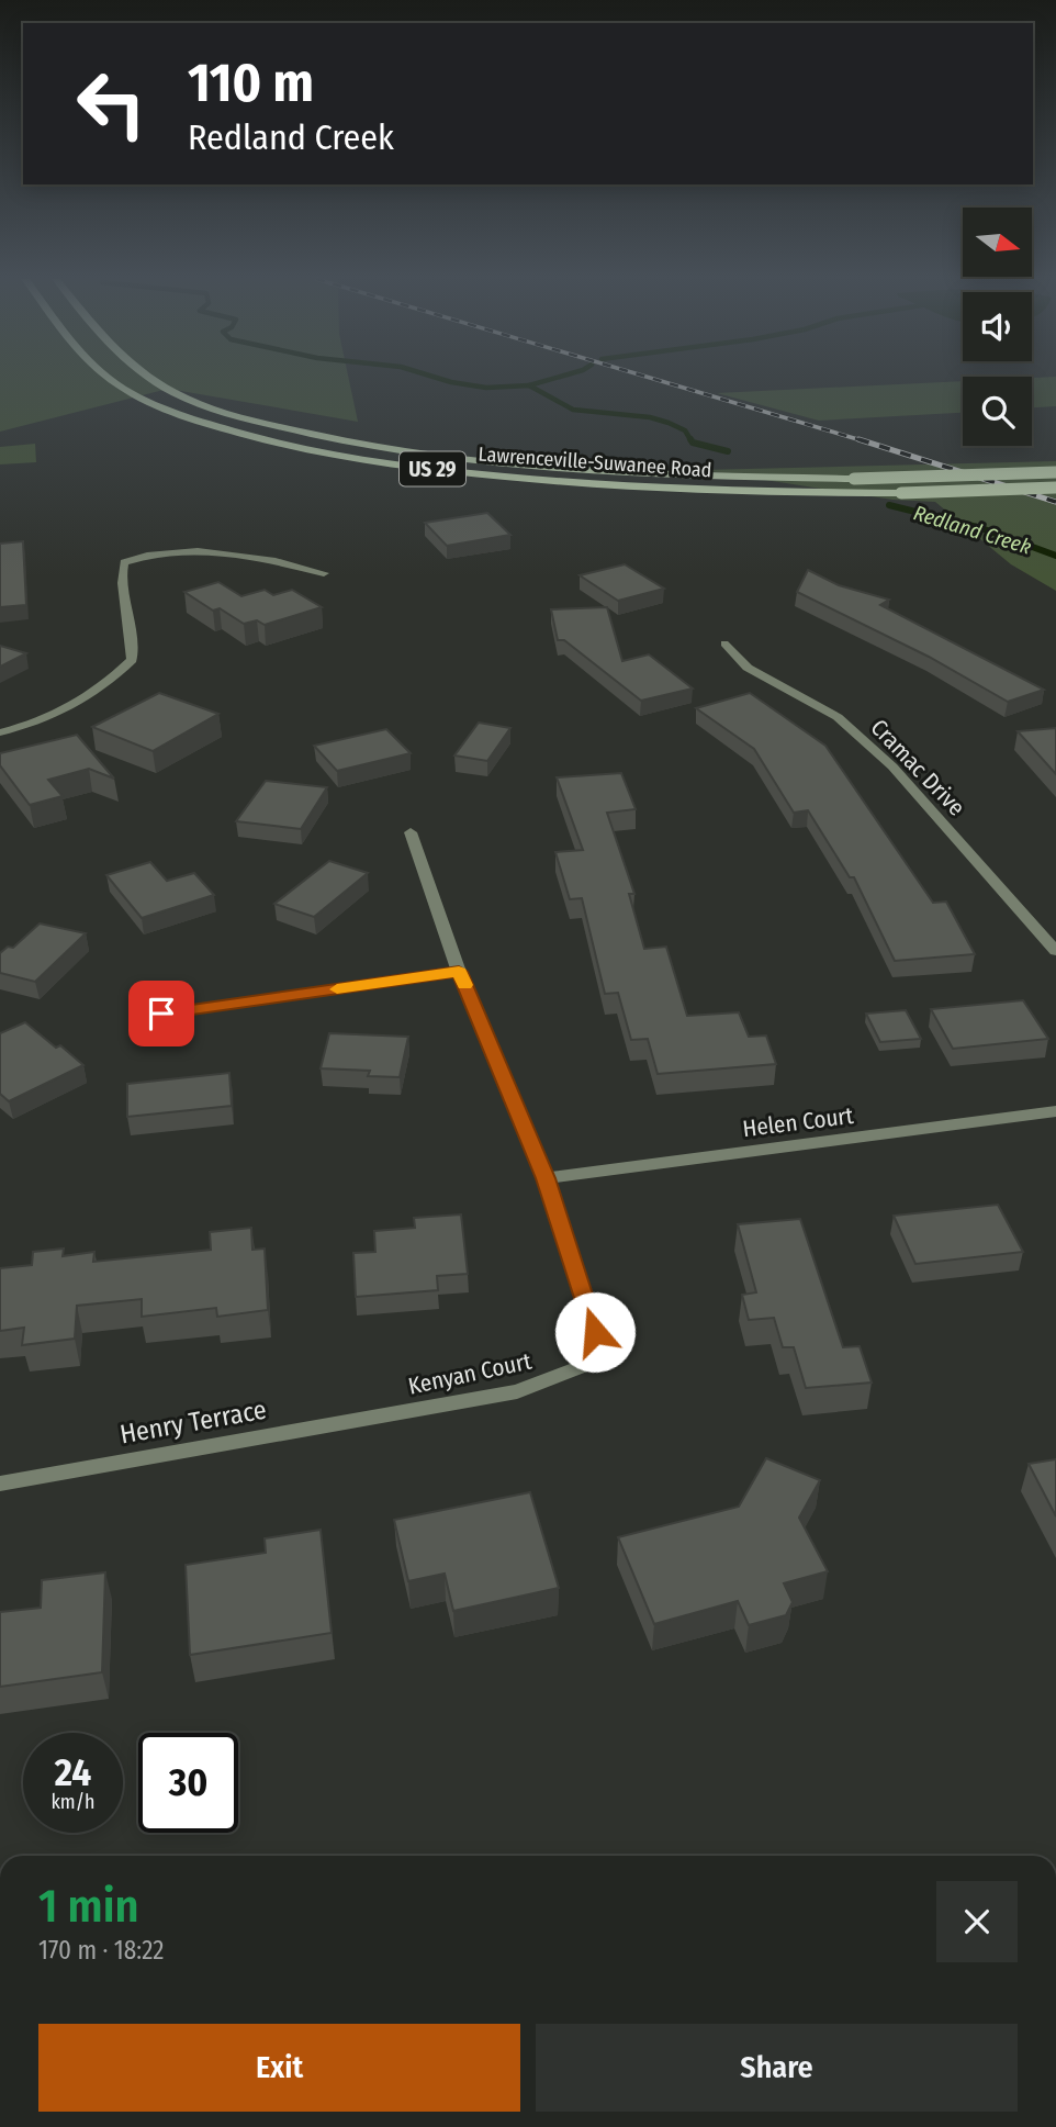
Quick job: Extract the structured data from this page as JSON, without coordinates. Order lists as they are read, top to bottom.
{
  "streets": {
    "main road": ["Lawrenceville-Suwanee Road", "US 29"],
    "street": [
      "Cramac Drive",
      "Helen Court",
      "Kenyan Court",
      "Henry Terrace"
    ]
  },
  "crossings": [
    ["Helen Court", "Kenyan Court"],
    ["Kenyan Court", "Henry Terrace"]
  ],
  "water": ["Redland Creek"],
  "north": "right",
  "page": {
    "turn": ["110 m", "Redland Creek"],
    "speed": "24 km/h",
    "limit": "30",
    "heading": ["1 min", "170 m · 18:22"],
    "buttons": ["Exit", "Share"]
  }
}
